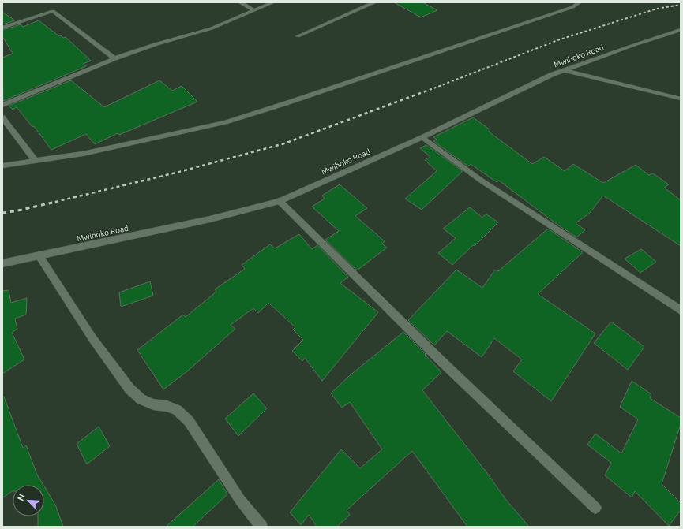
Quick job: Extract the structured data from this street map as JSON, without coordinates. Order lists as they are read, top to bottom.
{
  "streets": {
    "street": ["Mwihoko Road"]
  },
  "north": "top left"
}
